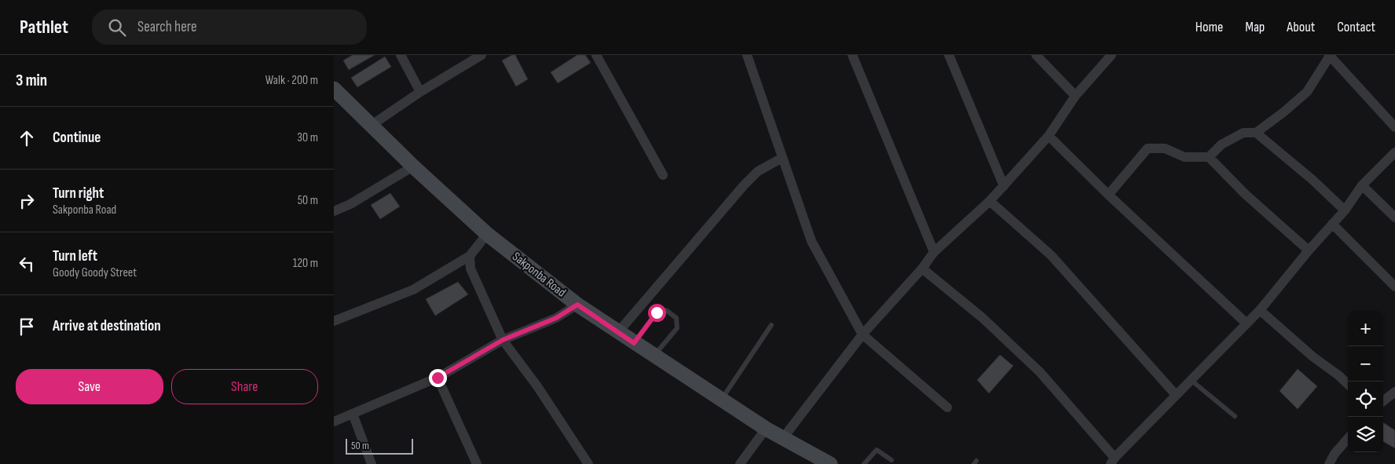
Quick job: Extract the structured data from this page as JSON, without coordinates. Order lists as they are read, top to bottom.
{
  "streets": {
    "main road": ["Sakponba Road"]
  },
  "scale_bar": "50 m",
  "page": {
    "header": "Pathlet",
    "search": "Search here",
    "nav": [
      "Home",
      "Map",
      "About",
      "Contact"
    ],
    "heading": ["3 min", "Walk · 200 m"],
    "list": [
      ["Continue", "30 m"],
      ["Turn right", "Sakponba Road", "50 m"],
      ["Turn left", "Goody Goody Street", "120 m"],
      "Arrive at destination"
    ],
    "map_buttons": ["+", "−"],
    "buttons": ["Save", "Share"],
    "scale": "50 m"
  }
}
